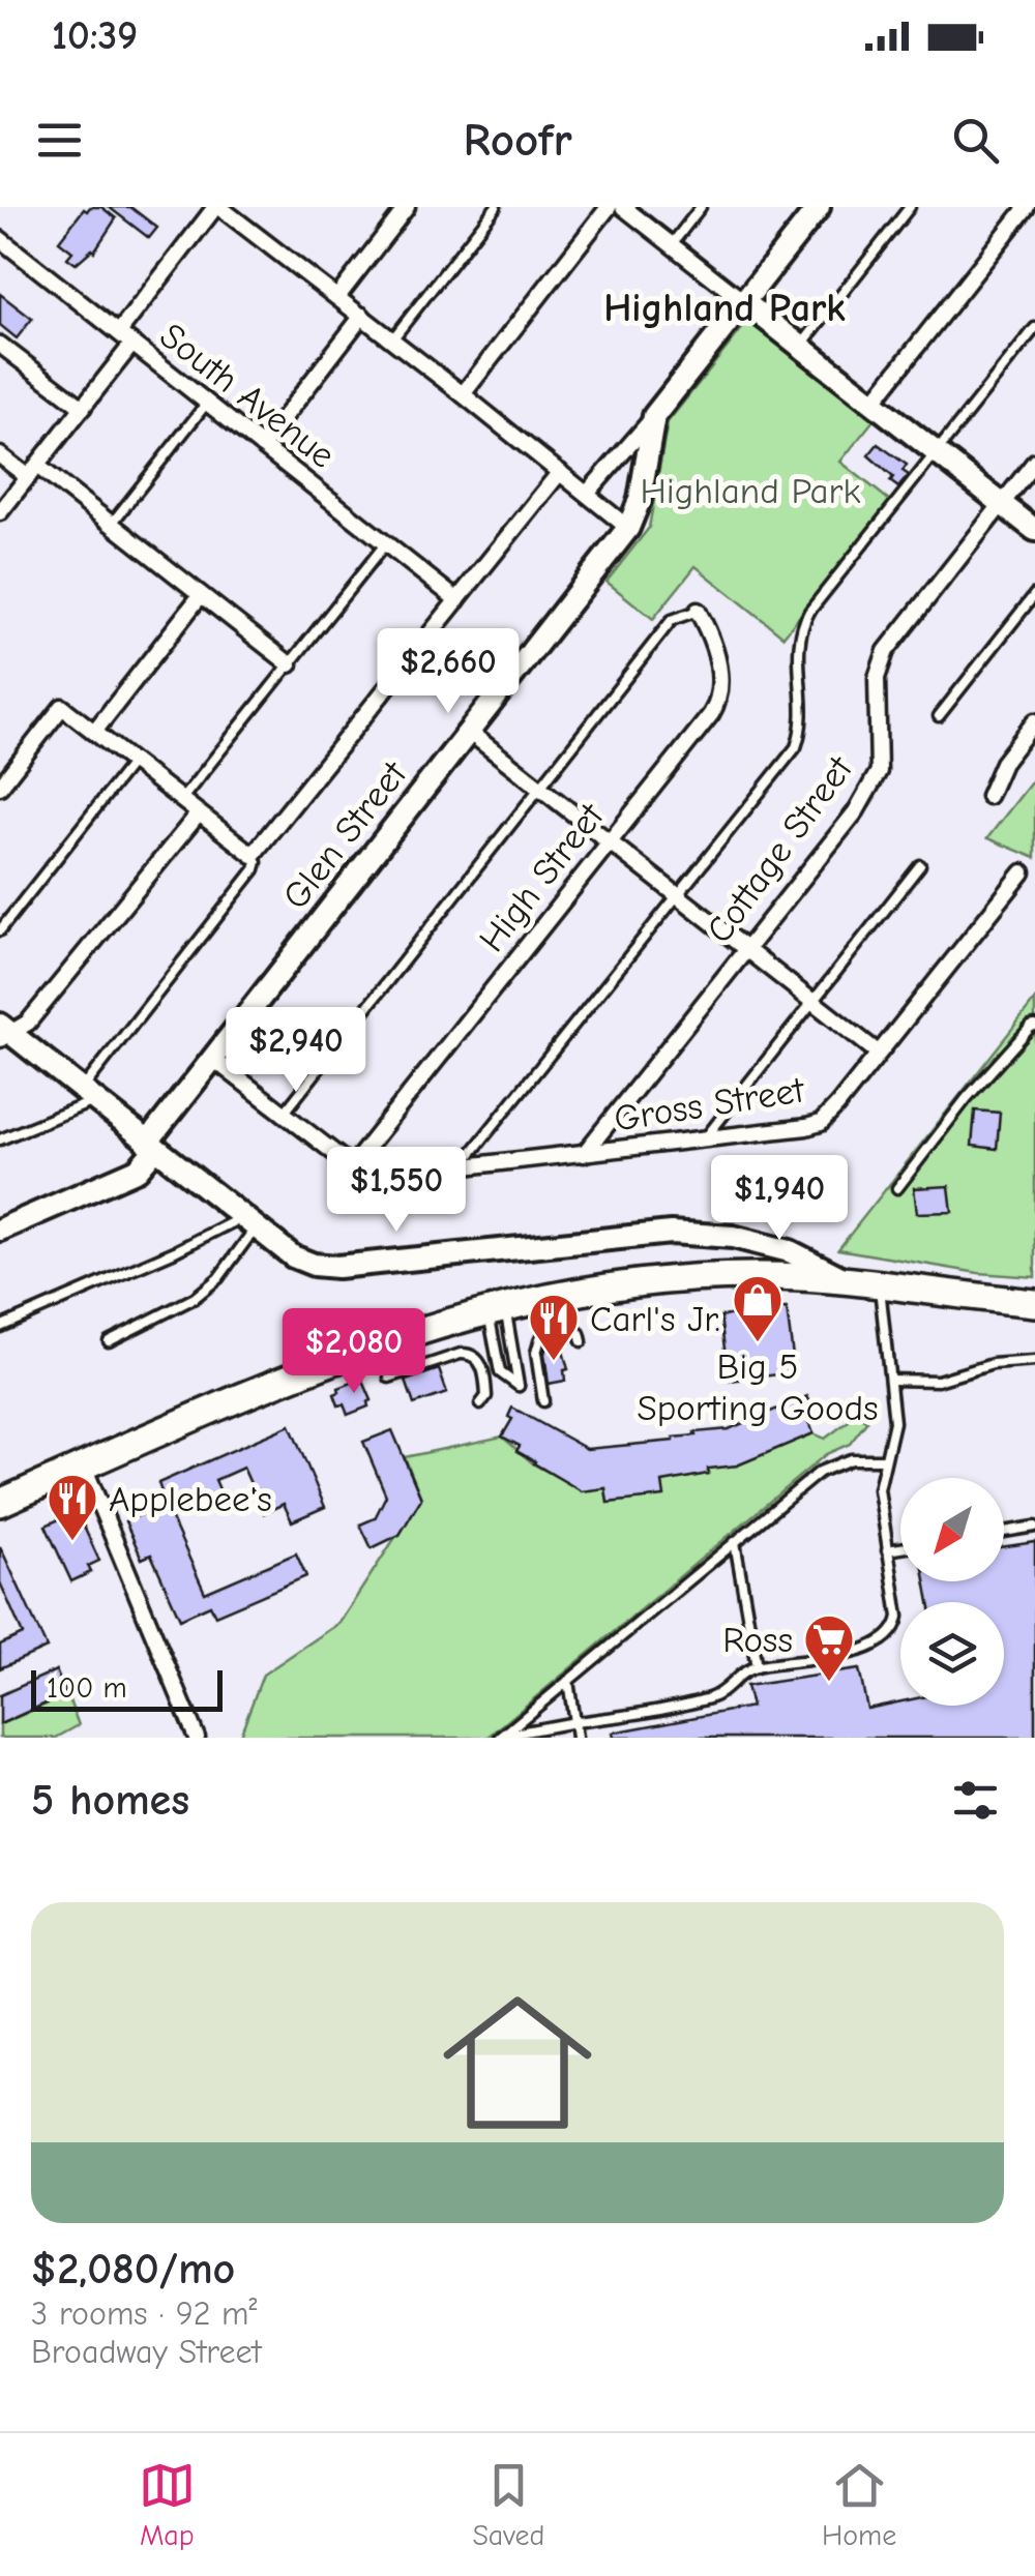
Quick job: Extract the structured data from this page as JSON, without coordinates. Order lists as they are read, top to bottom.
{
  "streets": {
    "street": [
      "South Avenue",
      "Glen Street",
      "Cottage Street",
      "High Street",
      "Gross Street"
    ]
  },
  "crossings": [
    ["Cottage Street", "Gross Street"],
    ["High Street", "Gross Street"]
  ],
  "districts": ["Highland Park"],
  "parks": ["Highland Park"],
  "places": {
    "shop": ["Big 5 Sporting Goods"],
    "restaurant": ["Carl's Jr.", "Applebee's"],
    "supermarket": ["Ross"]
  },
  "scale_bar": "100 m",
  "north": "bottom left",
  "page": {
    "status": "10:39",
    "header": "Roofr",
    "price": [
      "$2,660",
      "$2,940",
      "$1,550",
      "$1,940",
      "$2,080"
    ],
    "scale": "100 m",
    "heading": "5 homes",
    "list": [
      {
        "name": "$2,080/mo",
        "note": "3 rooms · 92 m² · Broadway Street"
      }
    ],
    "tabs": ["Map", "Saved", "Home"]
  }
}
